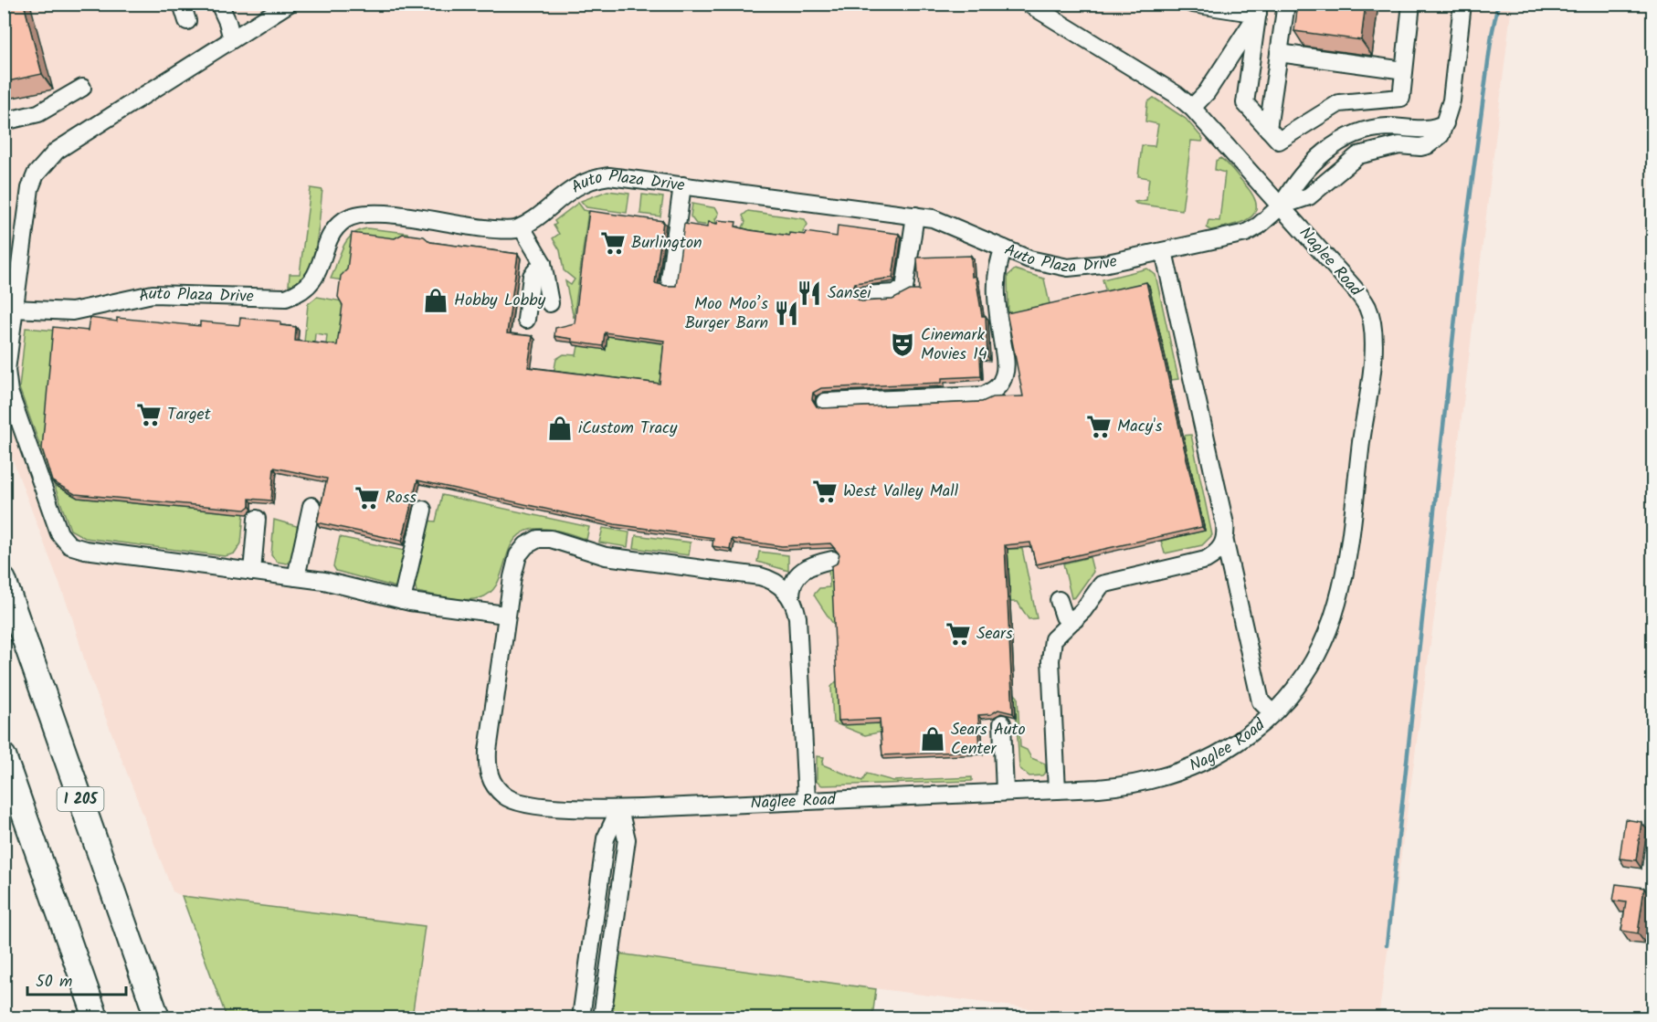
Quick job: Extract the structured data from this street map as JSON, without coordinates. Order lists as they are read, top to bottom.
{
  "streets": {
    "highway": ["I 205"],
    "street": ["Auto Plaza Drive", "Naglee Road"]
  },
  "crossings": [
    ["Auto Plaza Drive", "Naglee Road"]
  ],
  "places": {
    "supermarket": [
      "Burlington",
      "Target",
      "Macy's",
      "West Valley Mall",
      "Ross",
      "Sears"
    ],
    "restaurant": ["Sansei", "Moo Moo’s Burger Barn"],
    "shop": ["Hobby Lobby", "iCustom Tracy", "Sears Auto Center"],
    "theatre": ["Cinemark Movies 14"]
  },
  "scale_bar": "50 m"
}
